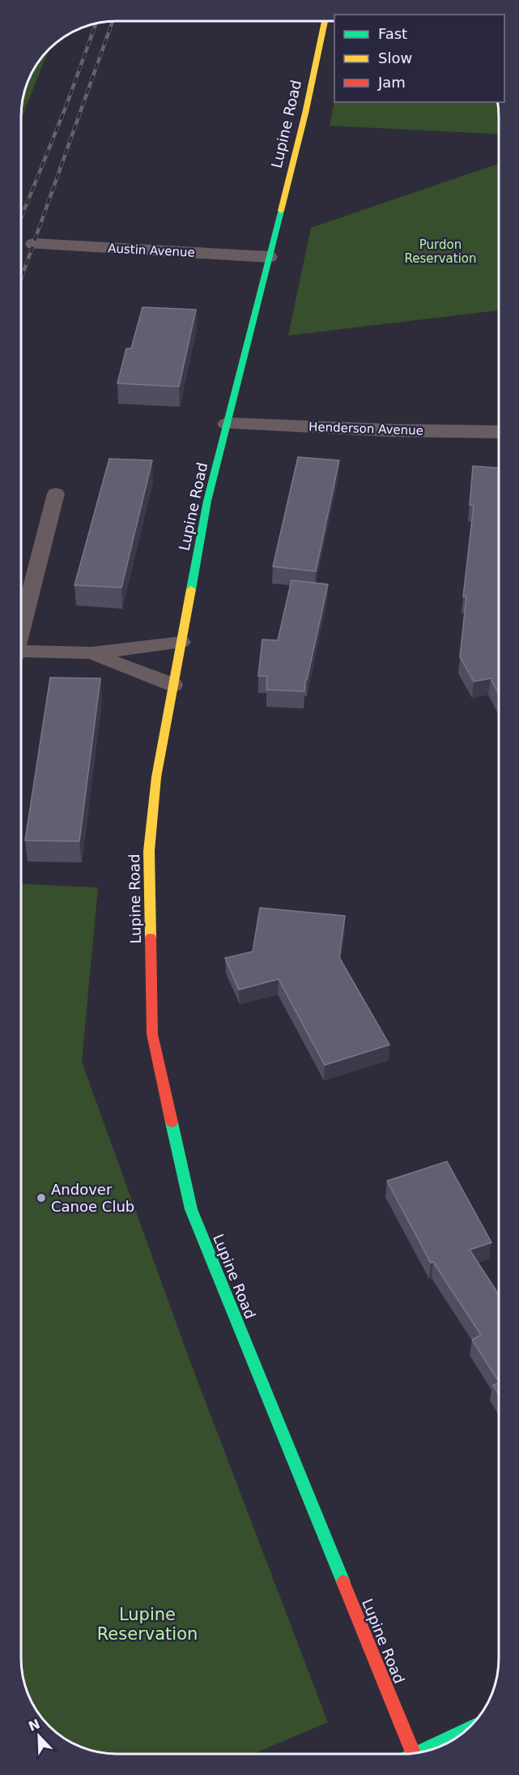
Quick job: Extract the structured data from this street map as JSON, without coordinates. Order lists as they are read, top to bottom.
{
  "streets": {
    "street": ["Lupine Road", "Austin Avenue", "Henderson Avenue"]
  },
  "crossings": [
    ["Lupine Road", "Austin Avenue"],
    ["Lupine Road", "Henderson Avenue"]
  ],
  "parks": ["Purdon Reservation", "Lupine Reservation"],
  "places": ["Andover Canoe Club"],
  "legend": ["Fast", "Slow", "Jam"],
  "north": "top left"
}
